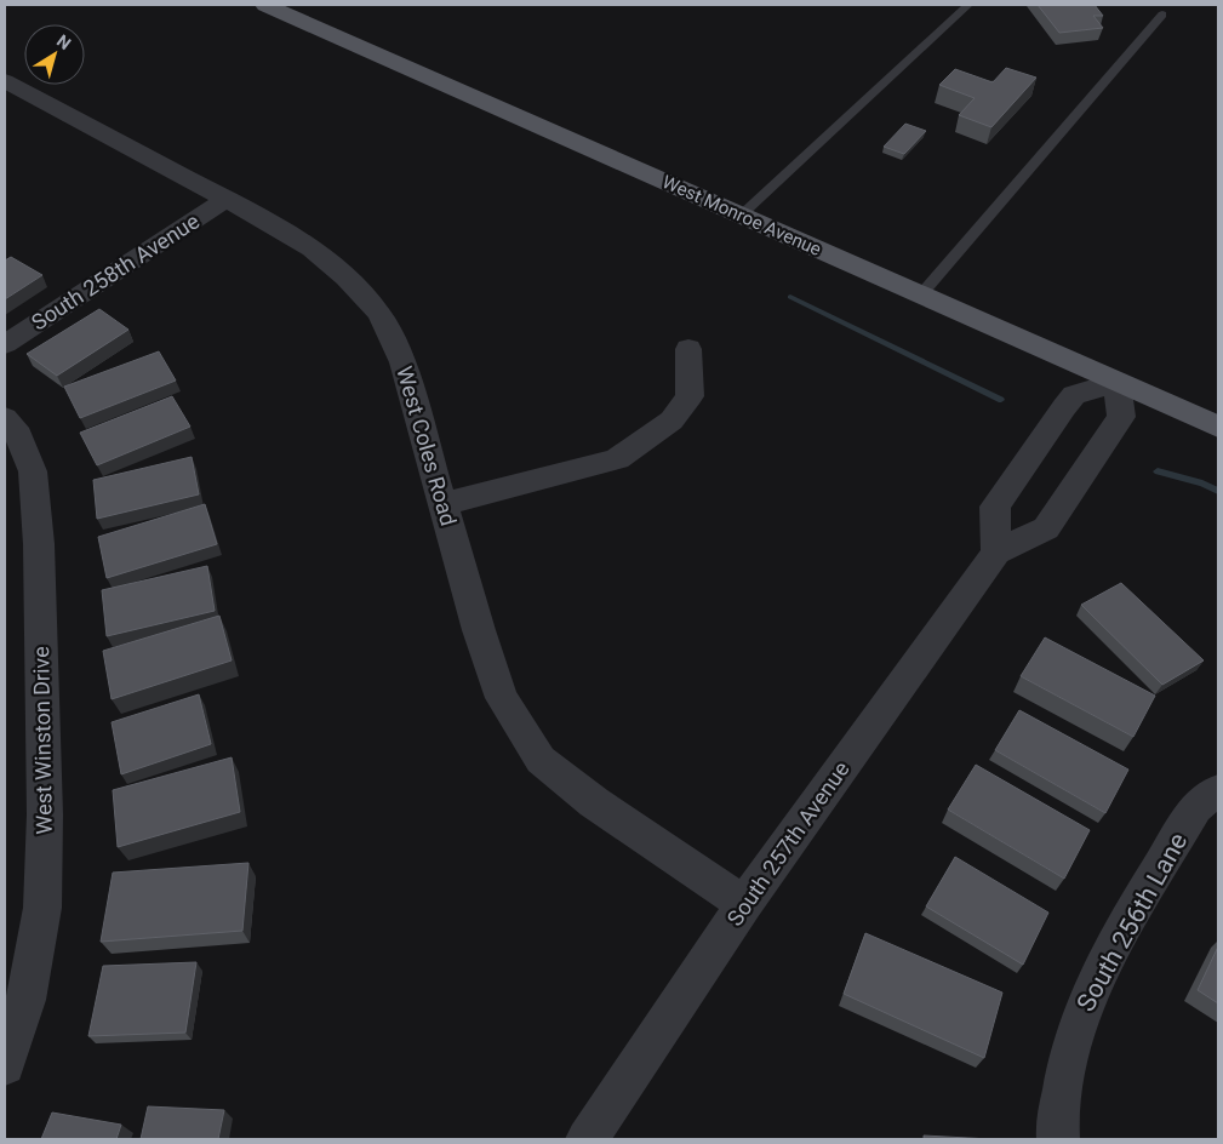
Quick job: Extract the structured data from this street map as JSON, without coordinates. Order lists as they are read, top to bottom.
{
  "streets": {
    "main road": ["West Monroe Avenue"],
    "street": [
      "South 258th Avenue",
      "West Coles Road",
      "West Winston Drive",
      "South 257th Avenue",
      "South 256th Lane"
    ]
  },
  "crossings": [
    ["West Monroe Avenue", "South 257th Avenue"],
    ["South 258th Avenue", "West Coles Road"],
    ["West Coles Road", "South 257th Avenue"]
  ],
  "north": "top right"
}
